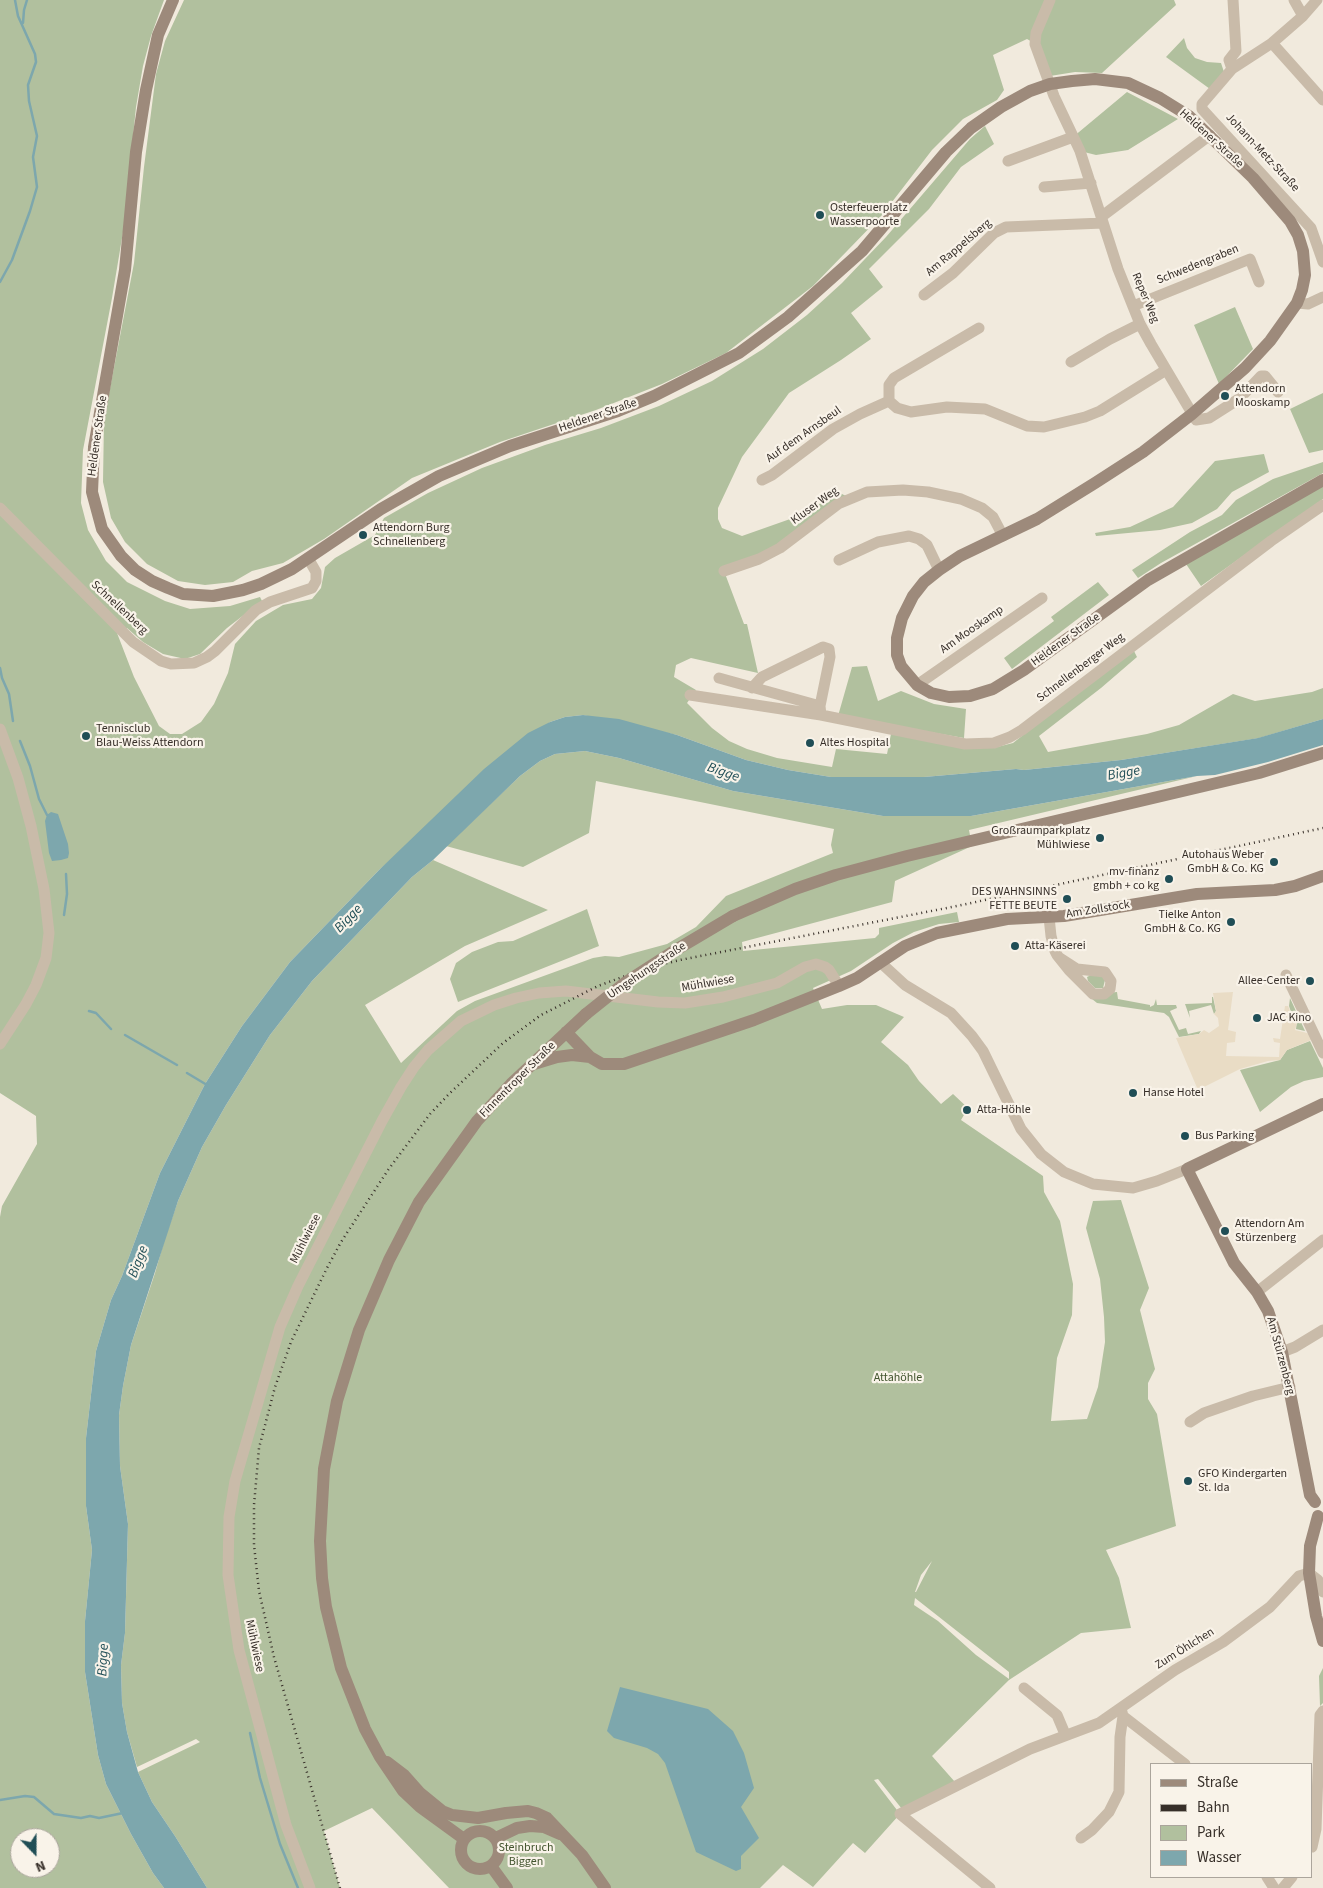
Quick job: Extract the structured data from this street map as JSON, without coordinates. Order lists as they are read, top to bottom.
{
  "streets": {
    "main road": [
      "Heldener Straße",
      "Am Zollstock",
      "Umgehungsstraße",
      "Finnentroper Straße",
      "Am Stürzenberg"
    ],
    "street": [
      "Johann-Metz-Straße",
      "Am Rappelsberg",
      "Schwedengraben",
      "Reper Weg",
      "Auf dem Arnsbeul",
      "Kluser Weg",
      "Schnellenberg",
      "Am Mooskamp",
      "Schnellenberger Weg",
      "Mühlwiese",
      "Zum Öhlchen"
    ]
  },
  "crossings": [
    ["Heldener Straße", "Reper Weg"],
    ["Heldener Straße", "Kluser Weg"],
    ["Heldener Straße", "Schnellenberg"],
    ["Heldener Straße", "Am Mooskamp"],
    ["Am Rappelsberg", "Reper Weg"],
    ["Schwedengraben", "Reper Weg"],
    ["Am Zollstock", "Finnentroper Straße"],
    ["Umgehungsstraße", "Finnentroper Straße"],
    ["Mühlwiese", "Finnentroper Straße"]
  ],
  "water": ["Bigge"],
  "parks": ["Attahöhle", "Steinbruch Biggen"],
  "places": [
    "Osterfeuerplatz Wasserpoorte",
    "Attendorn Mooskamp",
    "Attendorn Burg Schnellenberg",
    "Tennisclub Blau-Weiss Attendorn",
    "Altes Hospital",
    "Großraumparkplatz Mühlwiese",
    "Autohaus Weber GmbH & Co. KG",
    "mv-finanz gmbh + co kg",
    "DES WAHNSINNS FETTE BEUTE",
    "Tielke Anton GmbH & Co. KG",
    "Atta-Käserei",
    "Allee-Center",
    "JAC Kino",
    "Hanse Hotel",
    "Atta-Höhle",
    "Bus Parking",
    "Attendorn Am Stürzenberg",
    "GFO Kindergarten St. Ida"
  ],
  "legend": [
    "Straße",
    "Bahn",
    "Park",
    "Wasser"
  ],
  "north": "bottom"
}
